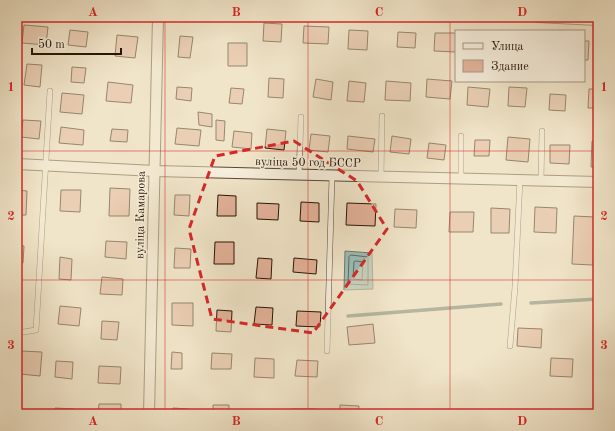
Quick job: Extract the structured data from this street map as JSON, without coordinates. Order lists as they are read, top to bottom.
{
  "streets": {
    "street": ["вуліца 50 год БССР", "вуліца Камарова"]
  },
  "crossings": [
    ["вуліца 50 год БССР", "вуліца Камарова"]
  ],
  "legend": ["Улица", "Здание"],
  "scale_bar": "50 m",
  "grid": {
    "columns": [
      "A",
      "B",
      "C",
      "D"
    ],
    "rows": ["1", "2", "3"]
  }
}
